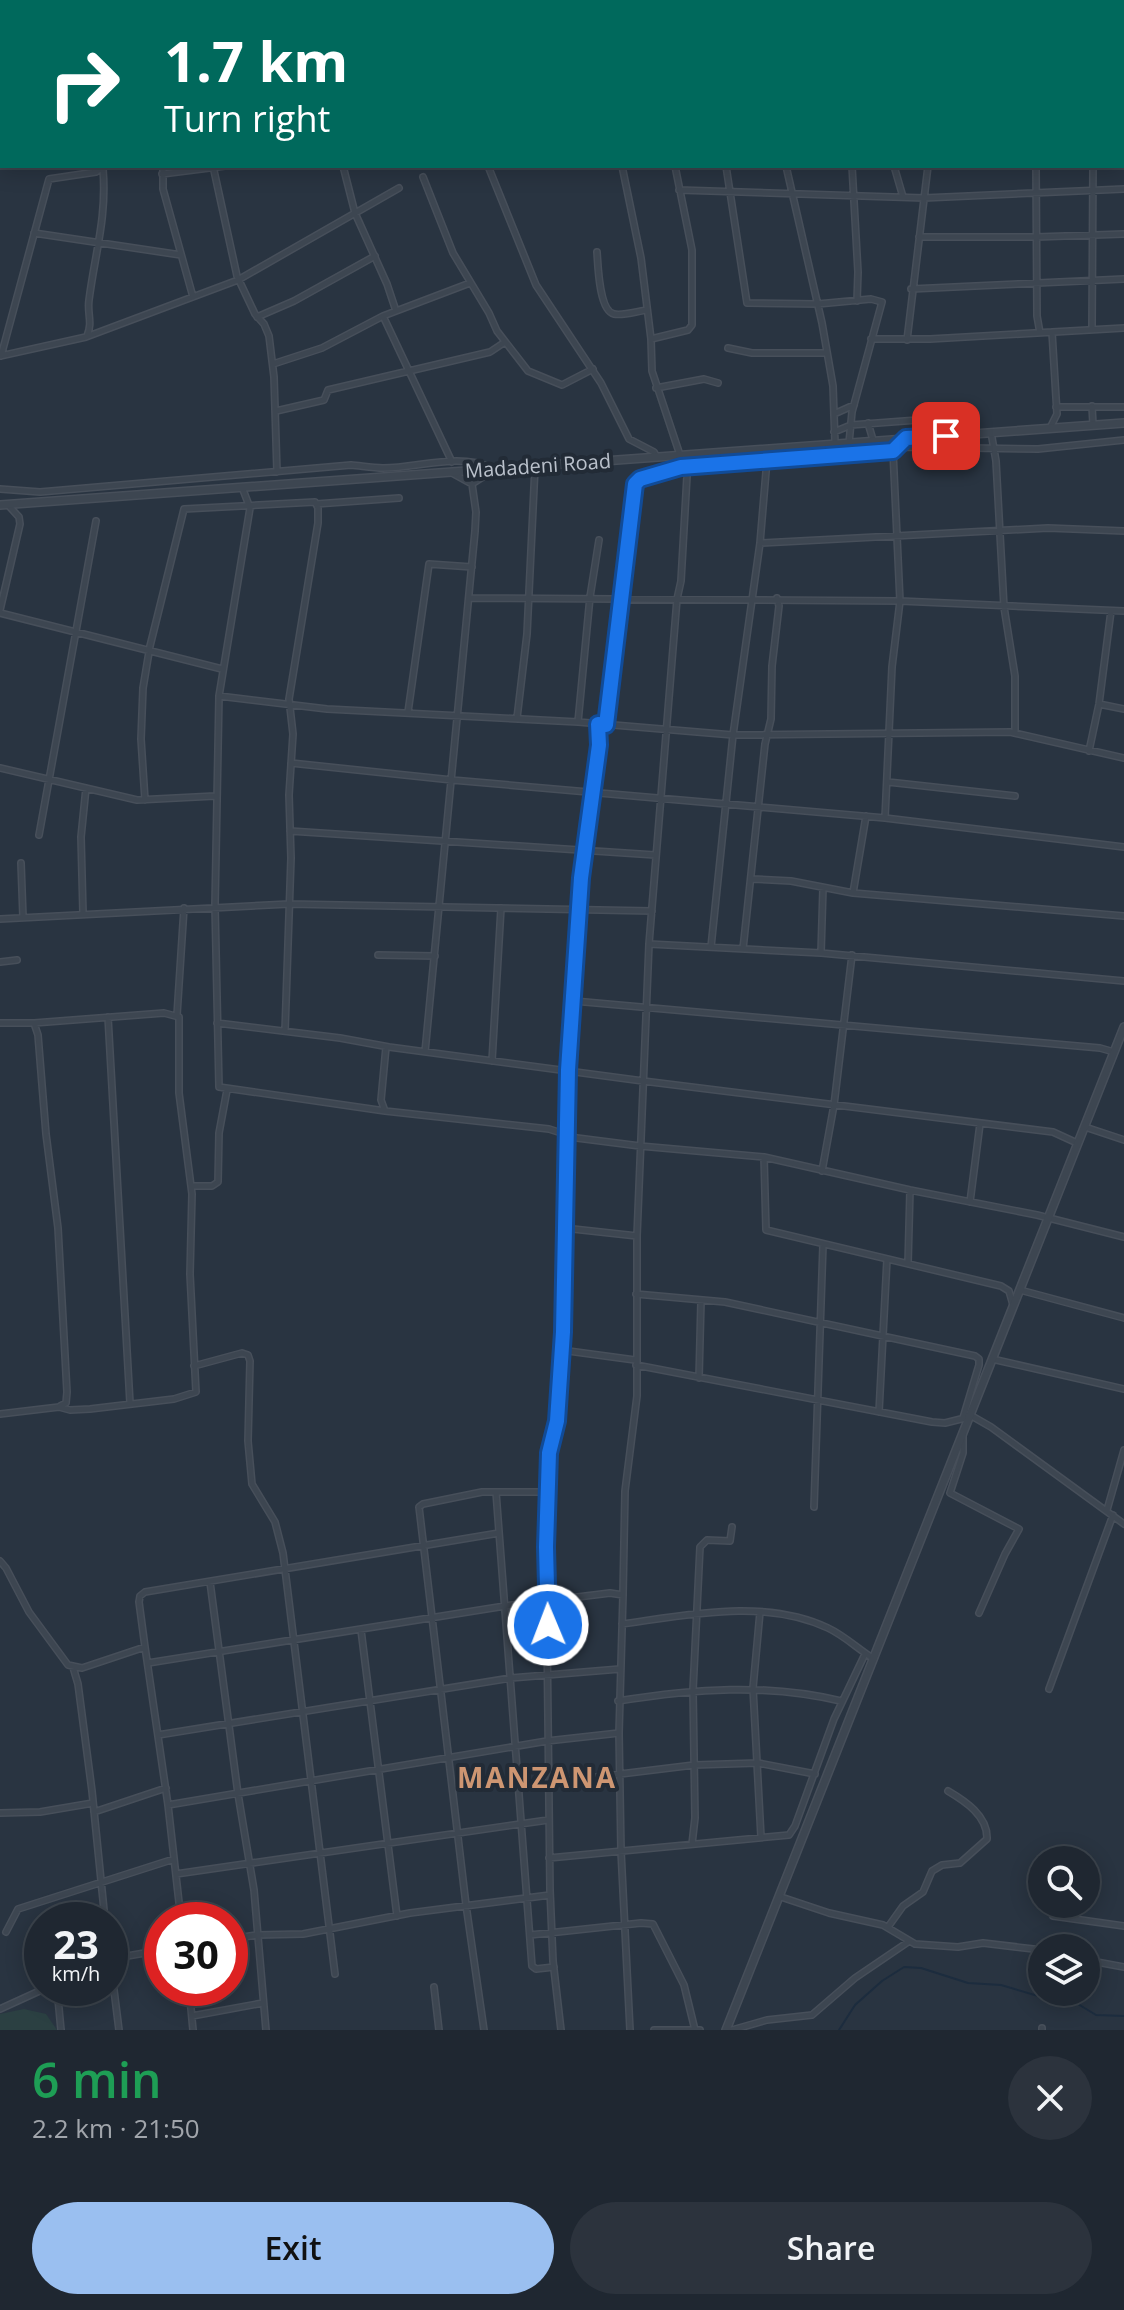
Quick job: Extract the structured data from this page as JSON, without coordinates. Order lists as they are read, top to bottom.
{
  "streets": {
    "street": ["Madadeni Road"]
  },
  "districts": ["MANZANA"],
  "page": {
    "turn": ["1.7 km", "Turn right"],
    "speed": "23 km/h",
    "limit": "30",
    "heading": ["6 min", "2.2 km · 21:50"],
    "buttons": ["Exit", "Share"]
  }
}
